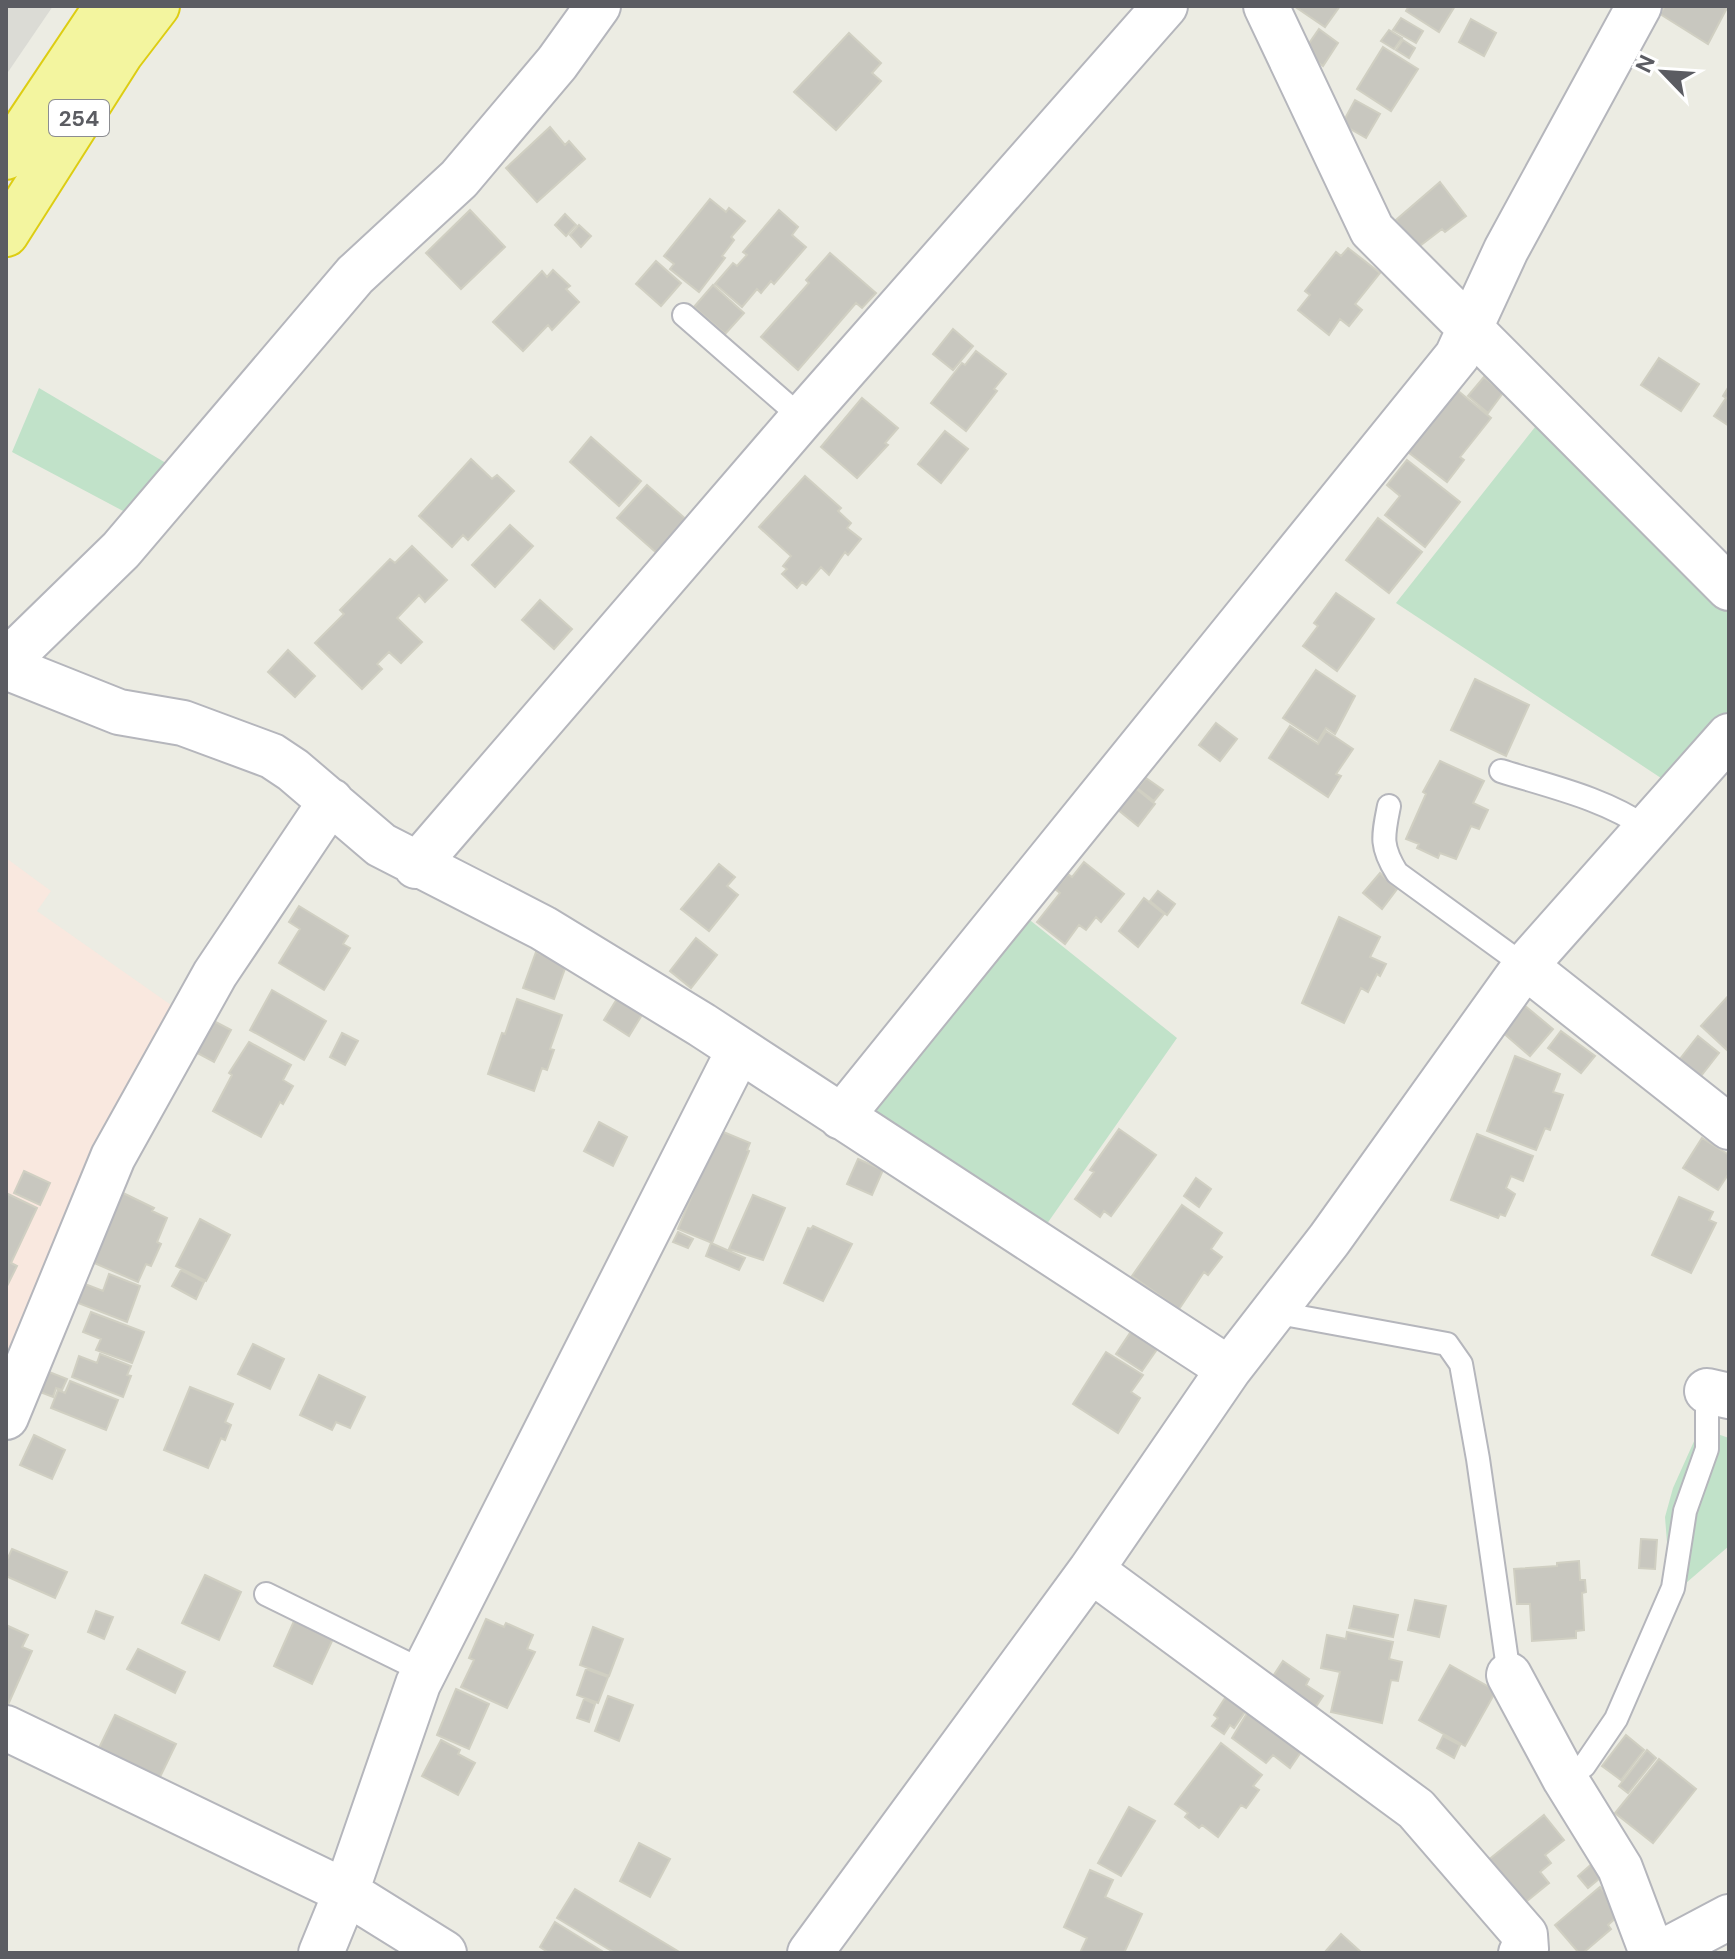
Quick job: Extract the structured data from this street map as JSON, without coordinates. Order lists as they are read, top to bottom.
{
  "streets": {
    "highway": ["254"]
  },
  "north": "top left"
}
